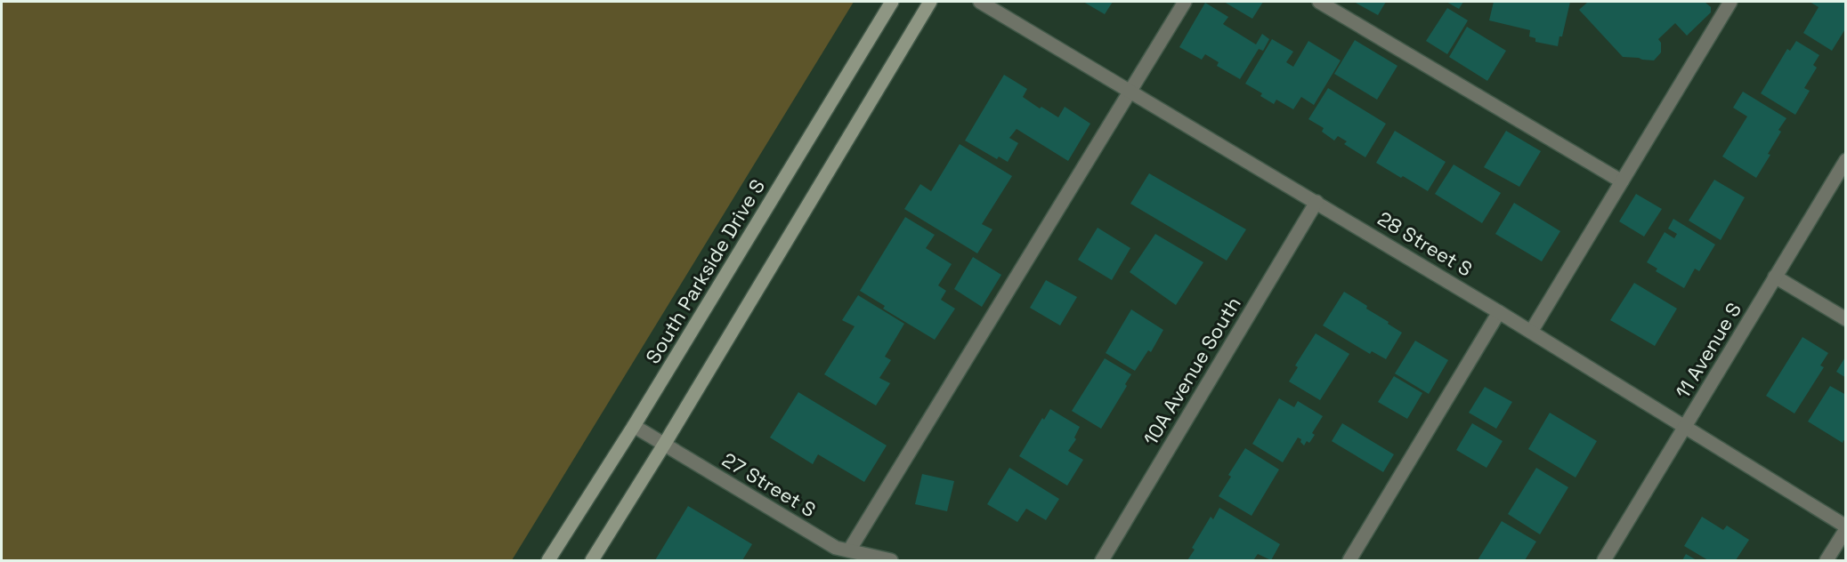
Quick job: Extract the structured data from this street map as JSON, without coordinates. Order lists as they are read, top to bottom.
{
  "streets": {
    "main road": ["South Parkside Drive S"],
    "street": [
      "28 Street S",
      "11 Avenue S",
      "10A Avenue South",
      "27 Street S"
    ]
  },
  "crossings": [
    ["28 Street S", "11 Avenue S"],
    ["28 Street S", "10A Avenue South"],
    ["South Parkside Drive S", "27 Street S"]
  ]
}
